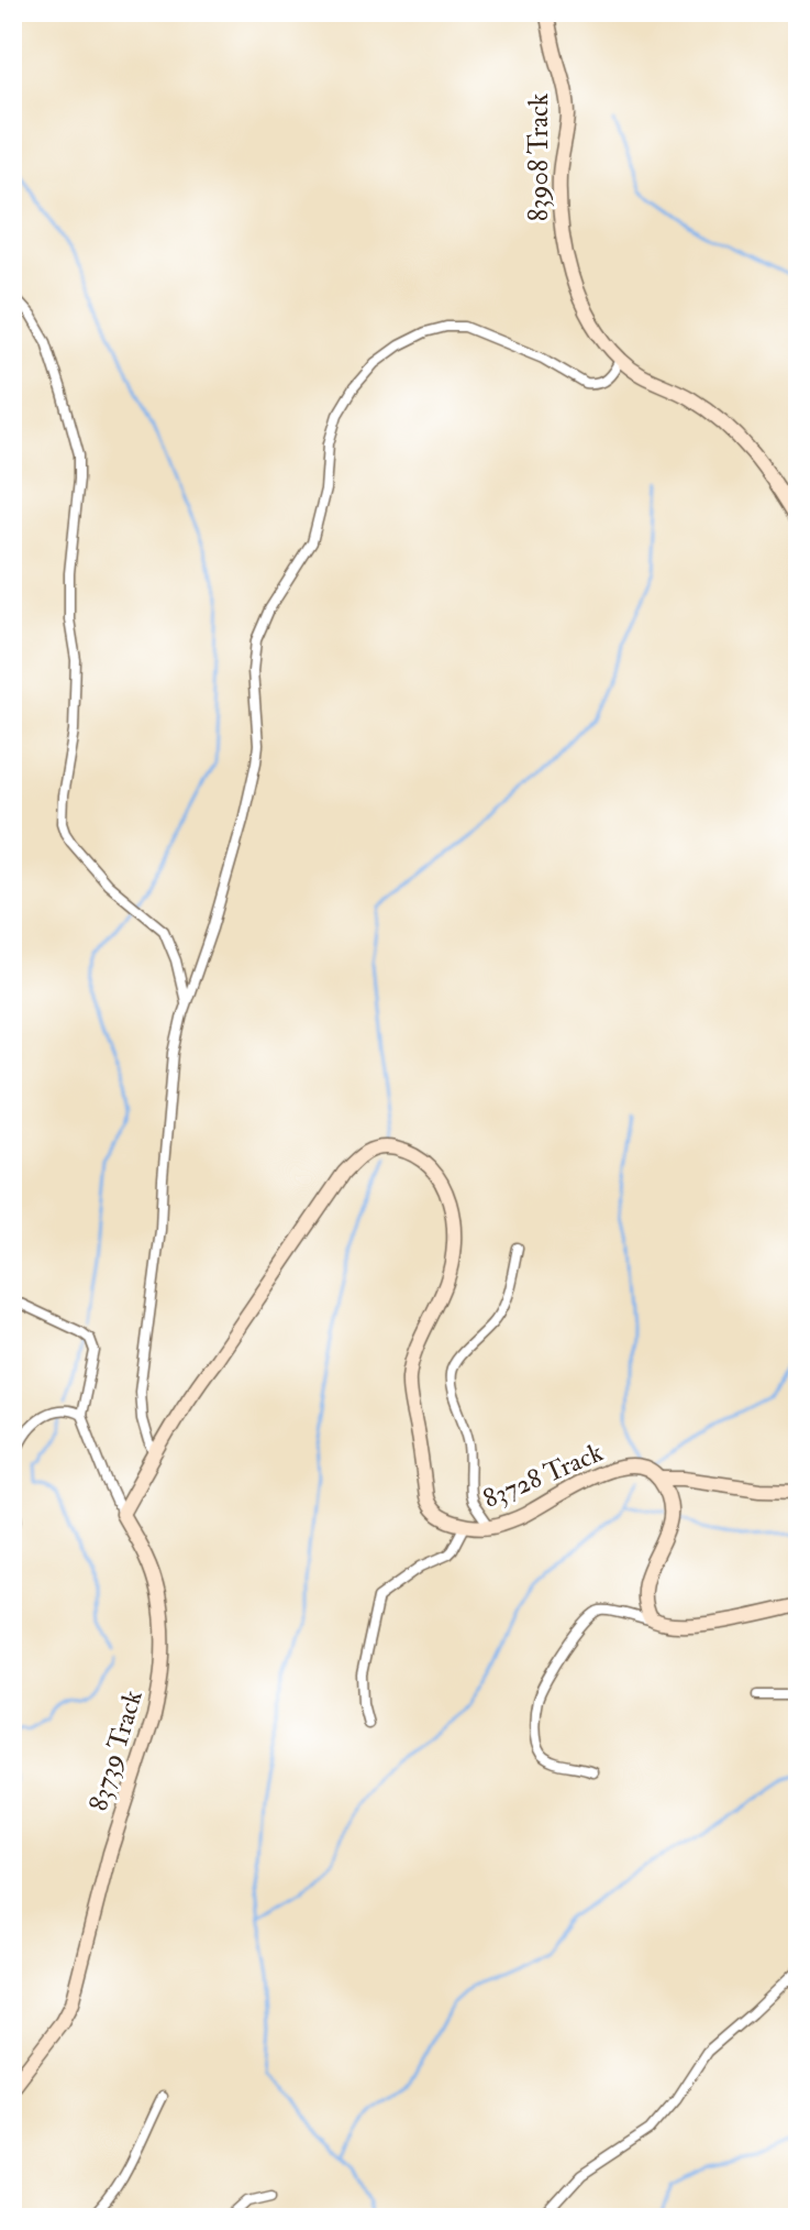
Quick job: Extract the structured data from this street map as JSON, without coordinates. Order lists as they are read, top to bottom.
{
  "streets": {
    "street": ["83908 Track", "83728 Track", "83739 Track"]
  },
  "crossings": [
    ["83728 Track", "83739 Track"]
  ]
}
